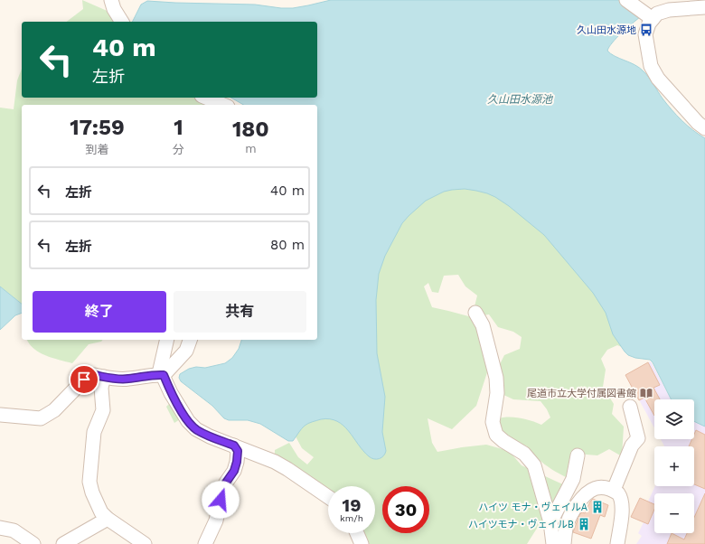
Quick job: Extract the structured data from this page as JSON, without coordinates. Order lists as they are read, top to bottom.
{
  "water": ["久山田水源池"],
  "places": {
    "bus stop": ["久山田水源地"],
    "library": ["尾道市立大学付属図書館"],
    "building": ["ハイツ モナ・ヴェイルA", "ハイツモナ・ヴェイルB"]
  },
  "page": {
    "turn": ["40 m", "左折"],
    "eta": [
      "17:59",
      "到着",
      "1",
      "分",
      "180",
      "m"
    ],
    "list": [
      {
        "name": "左折",
        "value": "40 m"
      },
      {
        "name": "左折",
        "value": "80 m"
      }
    ],
    "buttons": ["終了", "共有"],
    "map_buttons": ["+", "−"],
    "speed": "19 km/h",
    "limit": "30"
  }
}
